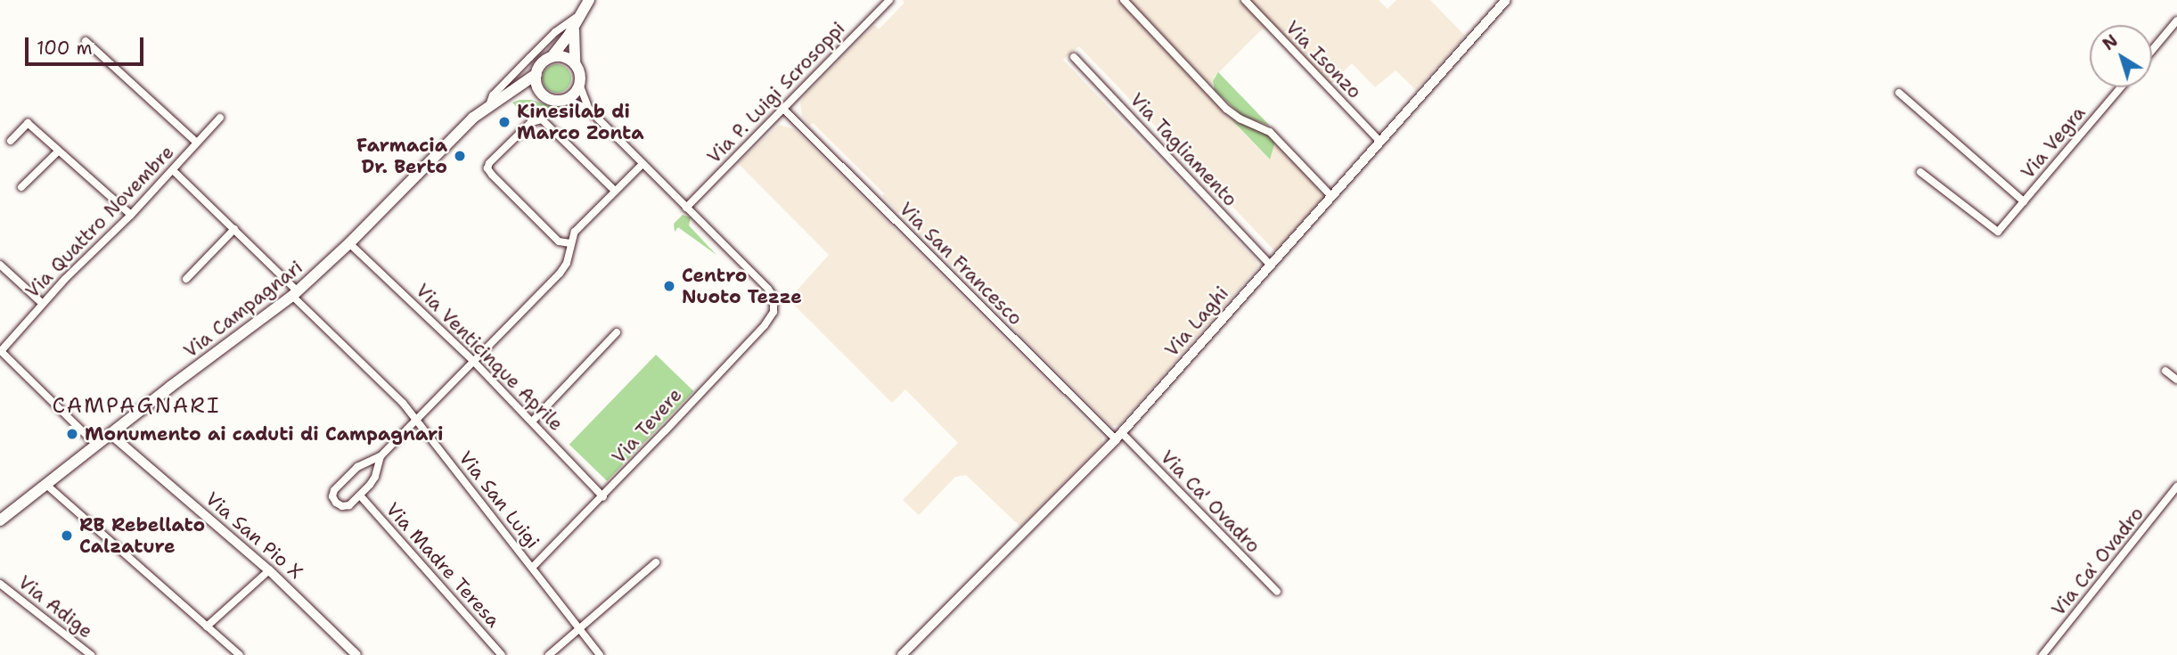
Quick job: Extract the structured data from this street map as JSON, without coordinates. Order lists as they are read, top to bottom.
{
  "streets": {
    "main road": ["Via Campagnari"],
    "street": [
      "Via Isonzo",
      "Via P. Luigi Scrosoppi",
      "Via Vegra",
      "Via Tagliamento",
      "Via Quattro Novembre",
      "Via San Francesco",
      "Via Laghi",
      "Via Venticinque Aprile",
      "Via Tevere",
      "Via San Luigi",
      "Via Ca' Ovadro",
      "Via San Pio X",
      "Via Madre Teresa",
      "Via Adige"
    ]
  },
  "crossings": [
    ["Via Isonzo", "Via Laghi"],
    ["Via P. Luigi Scrosoppi", "Via San Francesco"],
    ["Via P. Luigi Scrosoppi", "Via Tevere"],
    ["Via Tagliamento", "Via Laghi"],
    ["Via Quattro Novembre", "Via San Luigi"],
    ["Via San Francesco", "Via Laghi"],
    ["Via San Francesco", "Via Ca' Ovadro"],
    ["Via Campagnari", "Via Venticinque Aprile"],
    ["Via Campagnari", "Via San Luigi"],
    ["Via Campagnari", "Via San Pio X"],
    ["Via Laghi", "Via Ca' Ovadro"],
    ["Via Venticinque Aprile", "Via Tevere"],
    ["Via Venticinque Aprile", "Via Madre Teresa"],
    ["Via Tevere", "Via San Luigi"],
    ["Via San Luigi", "Via Madre Teresa"]
  ],
  "districts": ["CAMPAGNARI"],
  "places": [
    "Kinesilab di Marco Zonta",
    "Farmacia Dr. Berto",
    "Centro Nuoto Tezze",
    "Monumento ai caduti di Campagnari",
    "RB Rebellato Calzature"
  ],
  "scale_bar": "100 m",
  "north": "top left"
}
